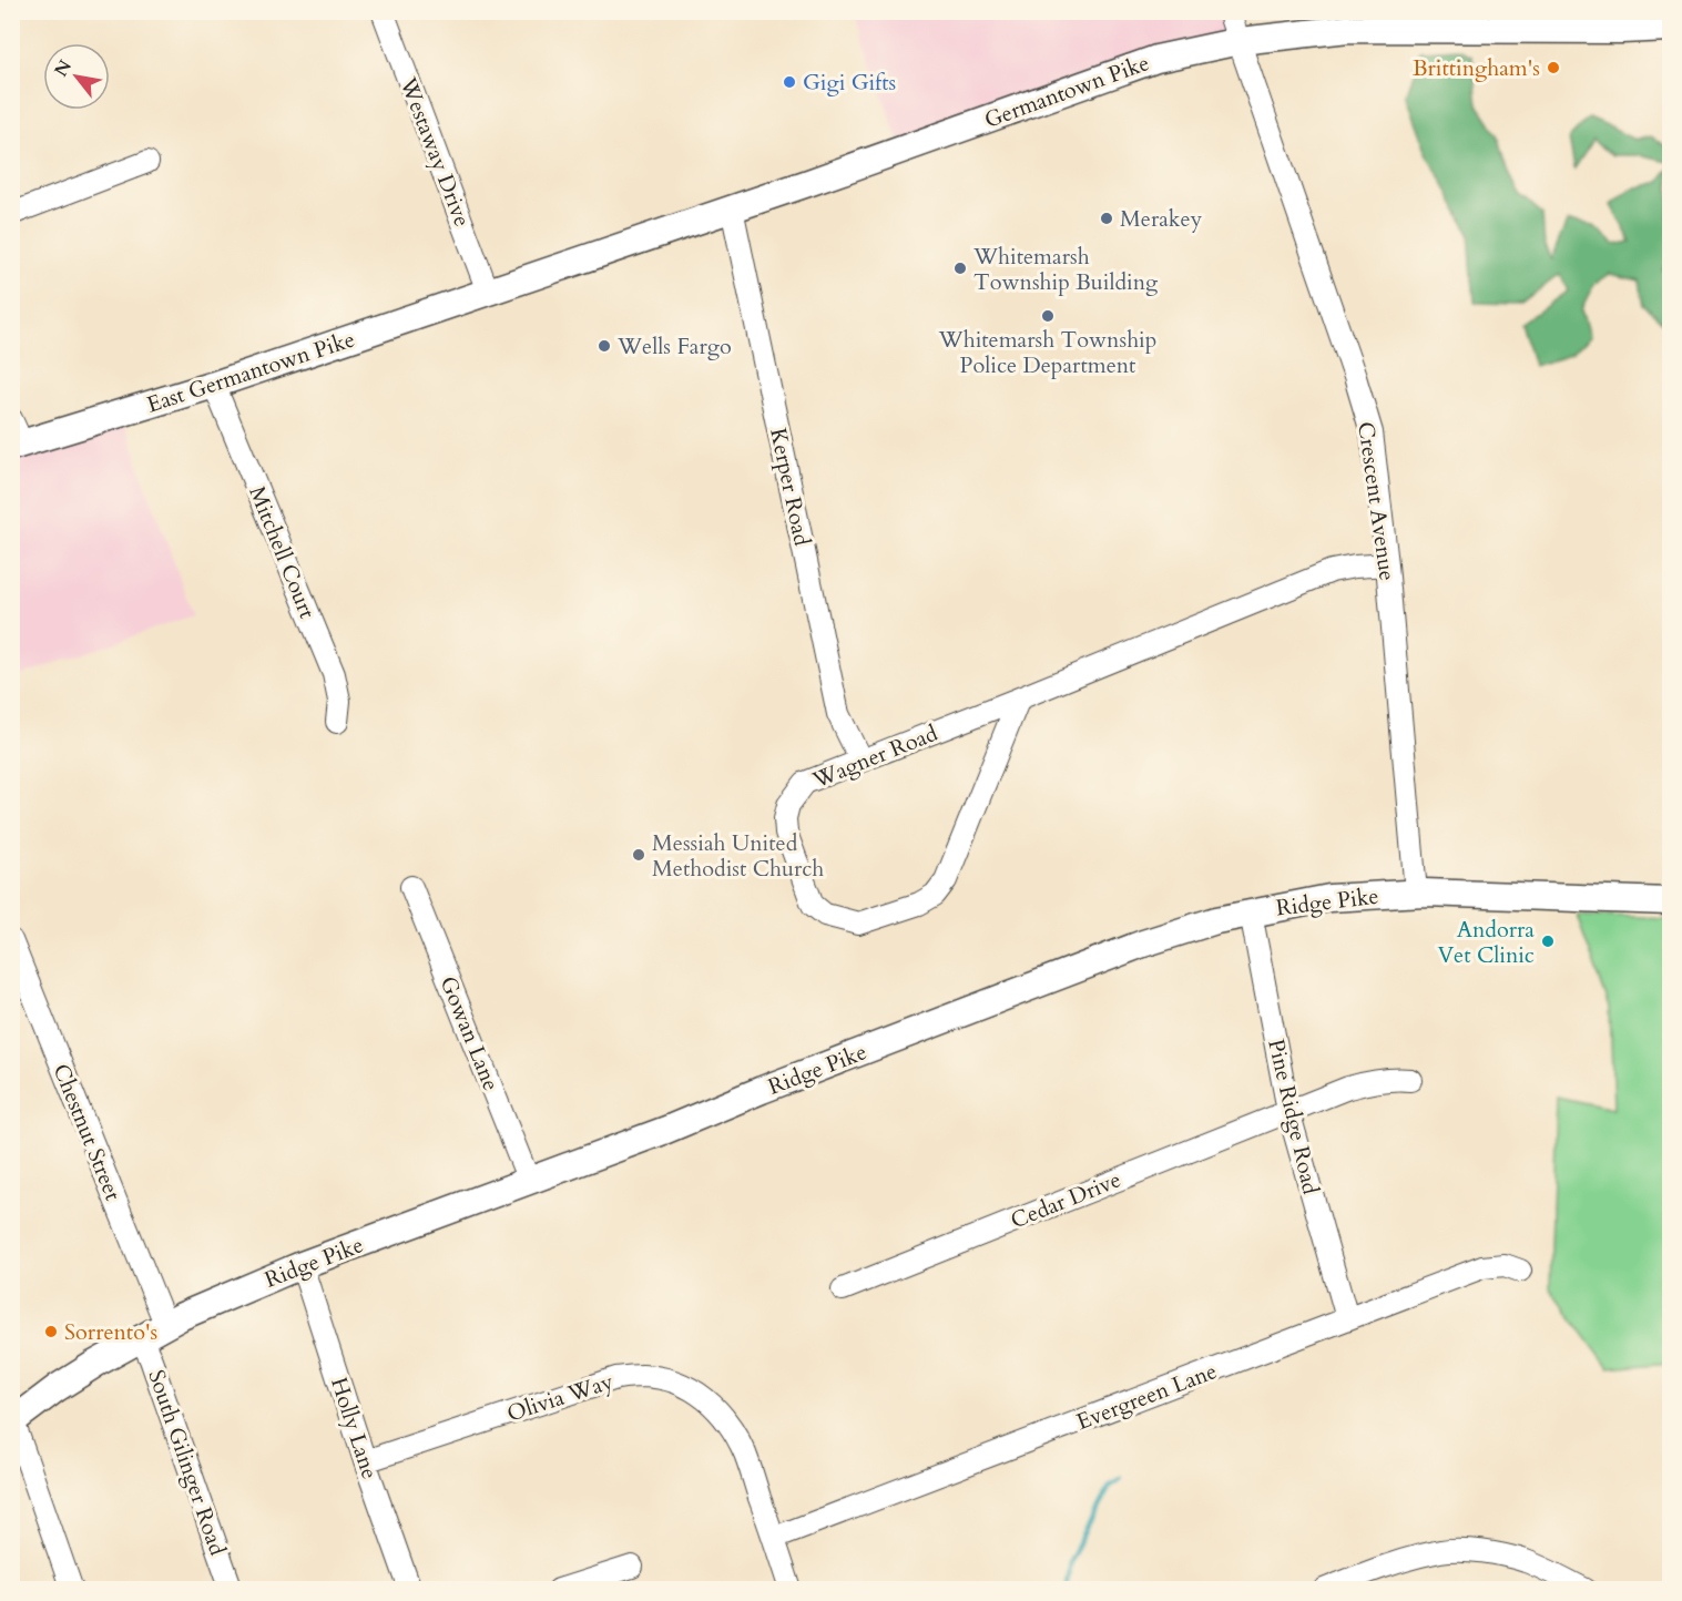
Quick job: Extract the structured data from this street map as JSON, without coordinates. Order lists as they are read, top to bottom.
{
  "streets": {
    "main road": ["Germantown Pike", "East Germantown Pike", "Ridge Pike"],
    "street": [
      "Westaway Drive",
      "Kerper Road",
      "Crescent Avenue",
      "Mitchell Court",
      "Wagner Road",
      "Gowan Lane",
      "Pine Ridge Road",
      "Chestnut Street",
      "Cedar Drive",
      "Evergreen Lane",
      "Olivia Way",
      "Holly Lane",
      "South Gilinger Road"
    ]
  },
  "crossings": [
    ["Germantown Pike", "Westaway Drive"],
    ["Germantown Pike", "East Germantown Pike"],
    ["Germantown Pike", "Kerper Road"],
    ["Germantown Pike", "Crescent Avenue"],
    ["Westaway Drive", "East Germantown Pike"],
    ["East Germantown Pike", "Mitchell Court"],
    ["Kerper Road", "Wagner Road"],
    ["Crescent Avenue", "Wagner Road"],
    ["Crescent Avenue", "Ridge Pike"],
    ["Ridge Pike", "Gowan Lane"],
    ["Ridge Pike", "Pine Ridge Road"],
    ["Ridge Pike", "Chestnut Street"],
    ["Ridge Pike", "Holly Lane"],
    ["Ridge Pike", "South Gilinger Road"],
    ["Pine Ridge Road", "Cedar Drive"],
    ["Pine Ridge Road", "Evergreen Lane"],
    ["Evergreen Lane", "Olivia Way"],
    ["Olivia Way", "Holly Lane"]
  ],
  "places": [
    "Brittingham's",
    "Gigi Gifts",
    "Merakey",
    "Whitemarsh Township Building",
    "Whitemarsh Township Police Department",
    "Wells Fargo",
    "Messiah United Methodist Church",
    "Andorra Vet Clinic",
    "Sorrento's"
  ],
  "north": "top left"
}
